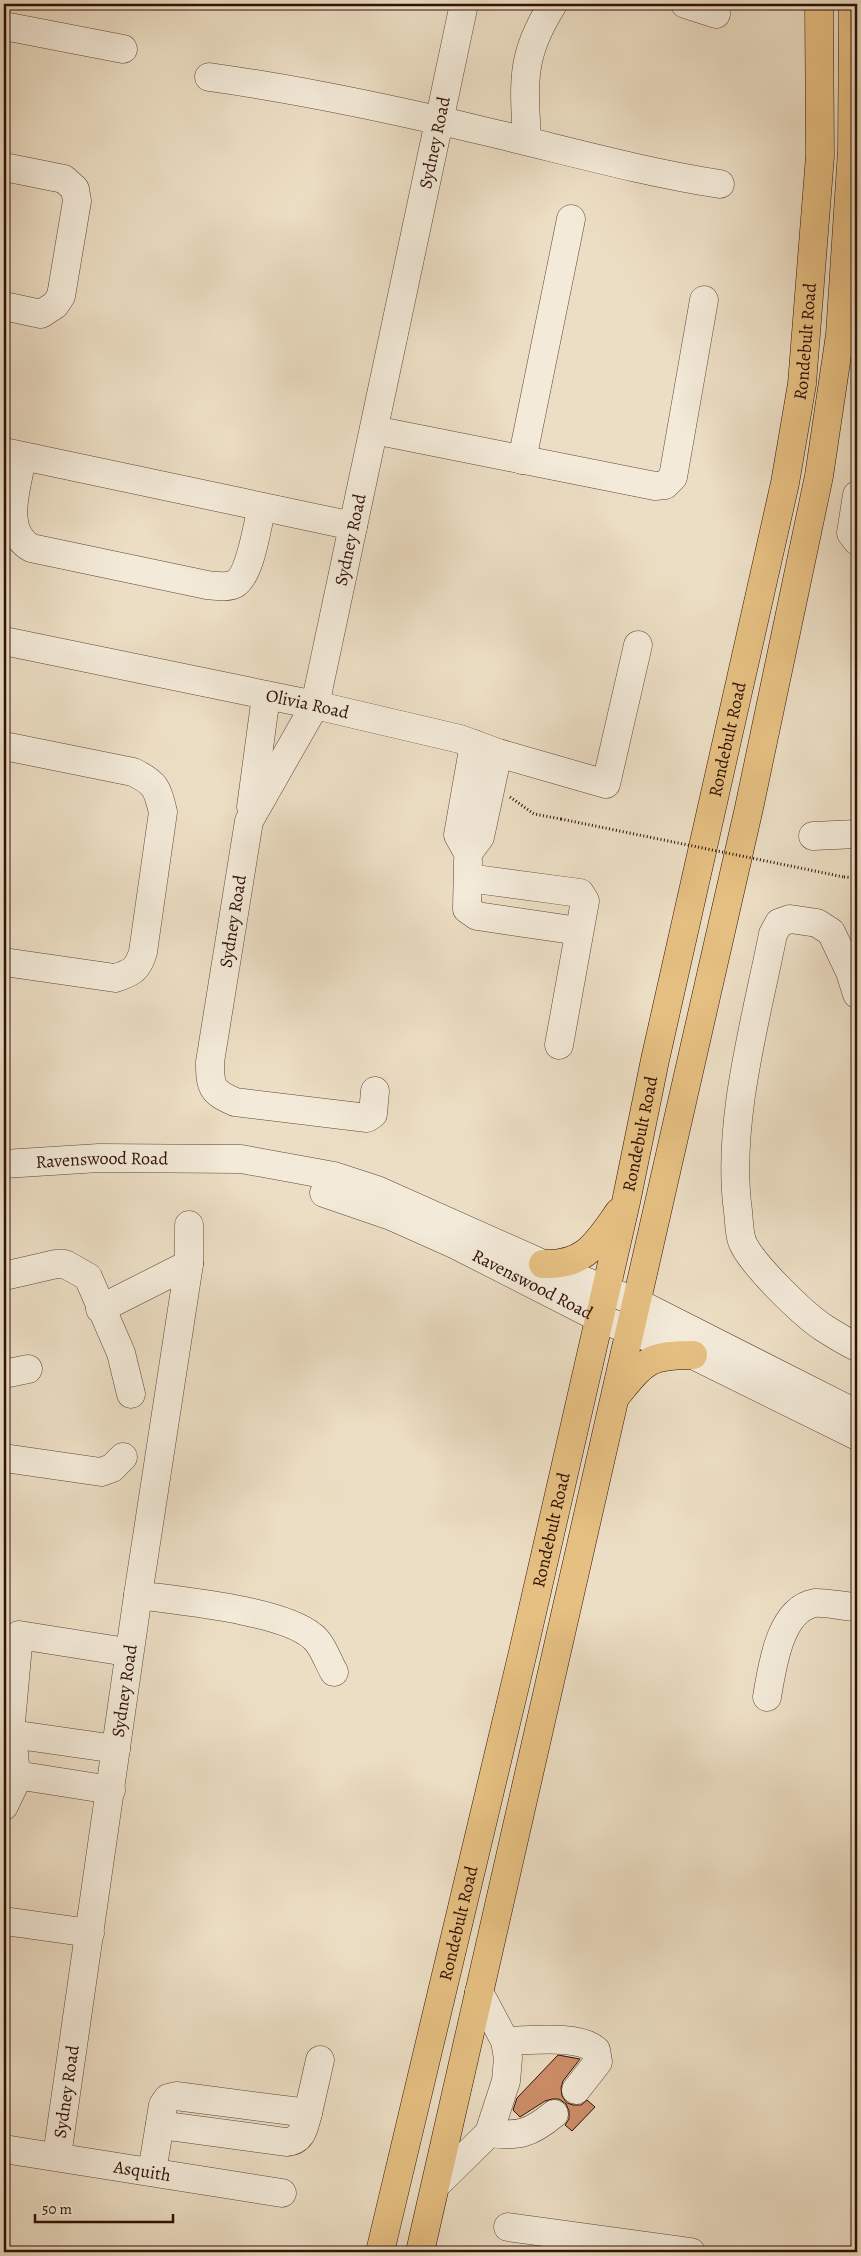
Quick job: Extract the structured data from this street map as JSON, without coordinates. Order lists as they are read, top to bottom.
{
  "streets": {
    "main road": ["Rondebult Road"],
    "street": [
      "Sydney Road",
      "Olivia Road",
      "Ravenswood Road",
      "Asquith"
    ]
  },
  "crossings": [
    ["Sydney Road", "Olivia Road"],
    ["Sydney Road", "Asquith"],
    ["Rondebult Road", "Ravenswood Road"]
  ],
  "scale_bar": "50 m"
}
